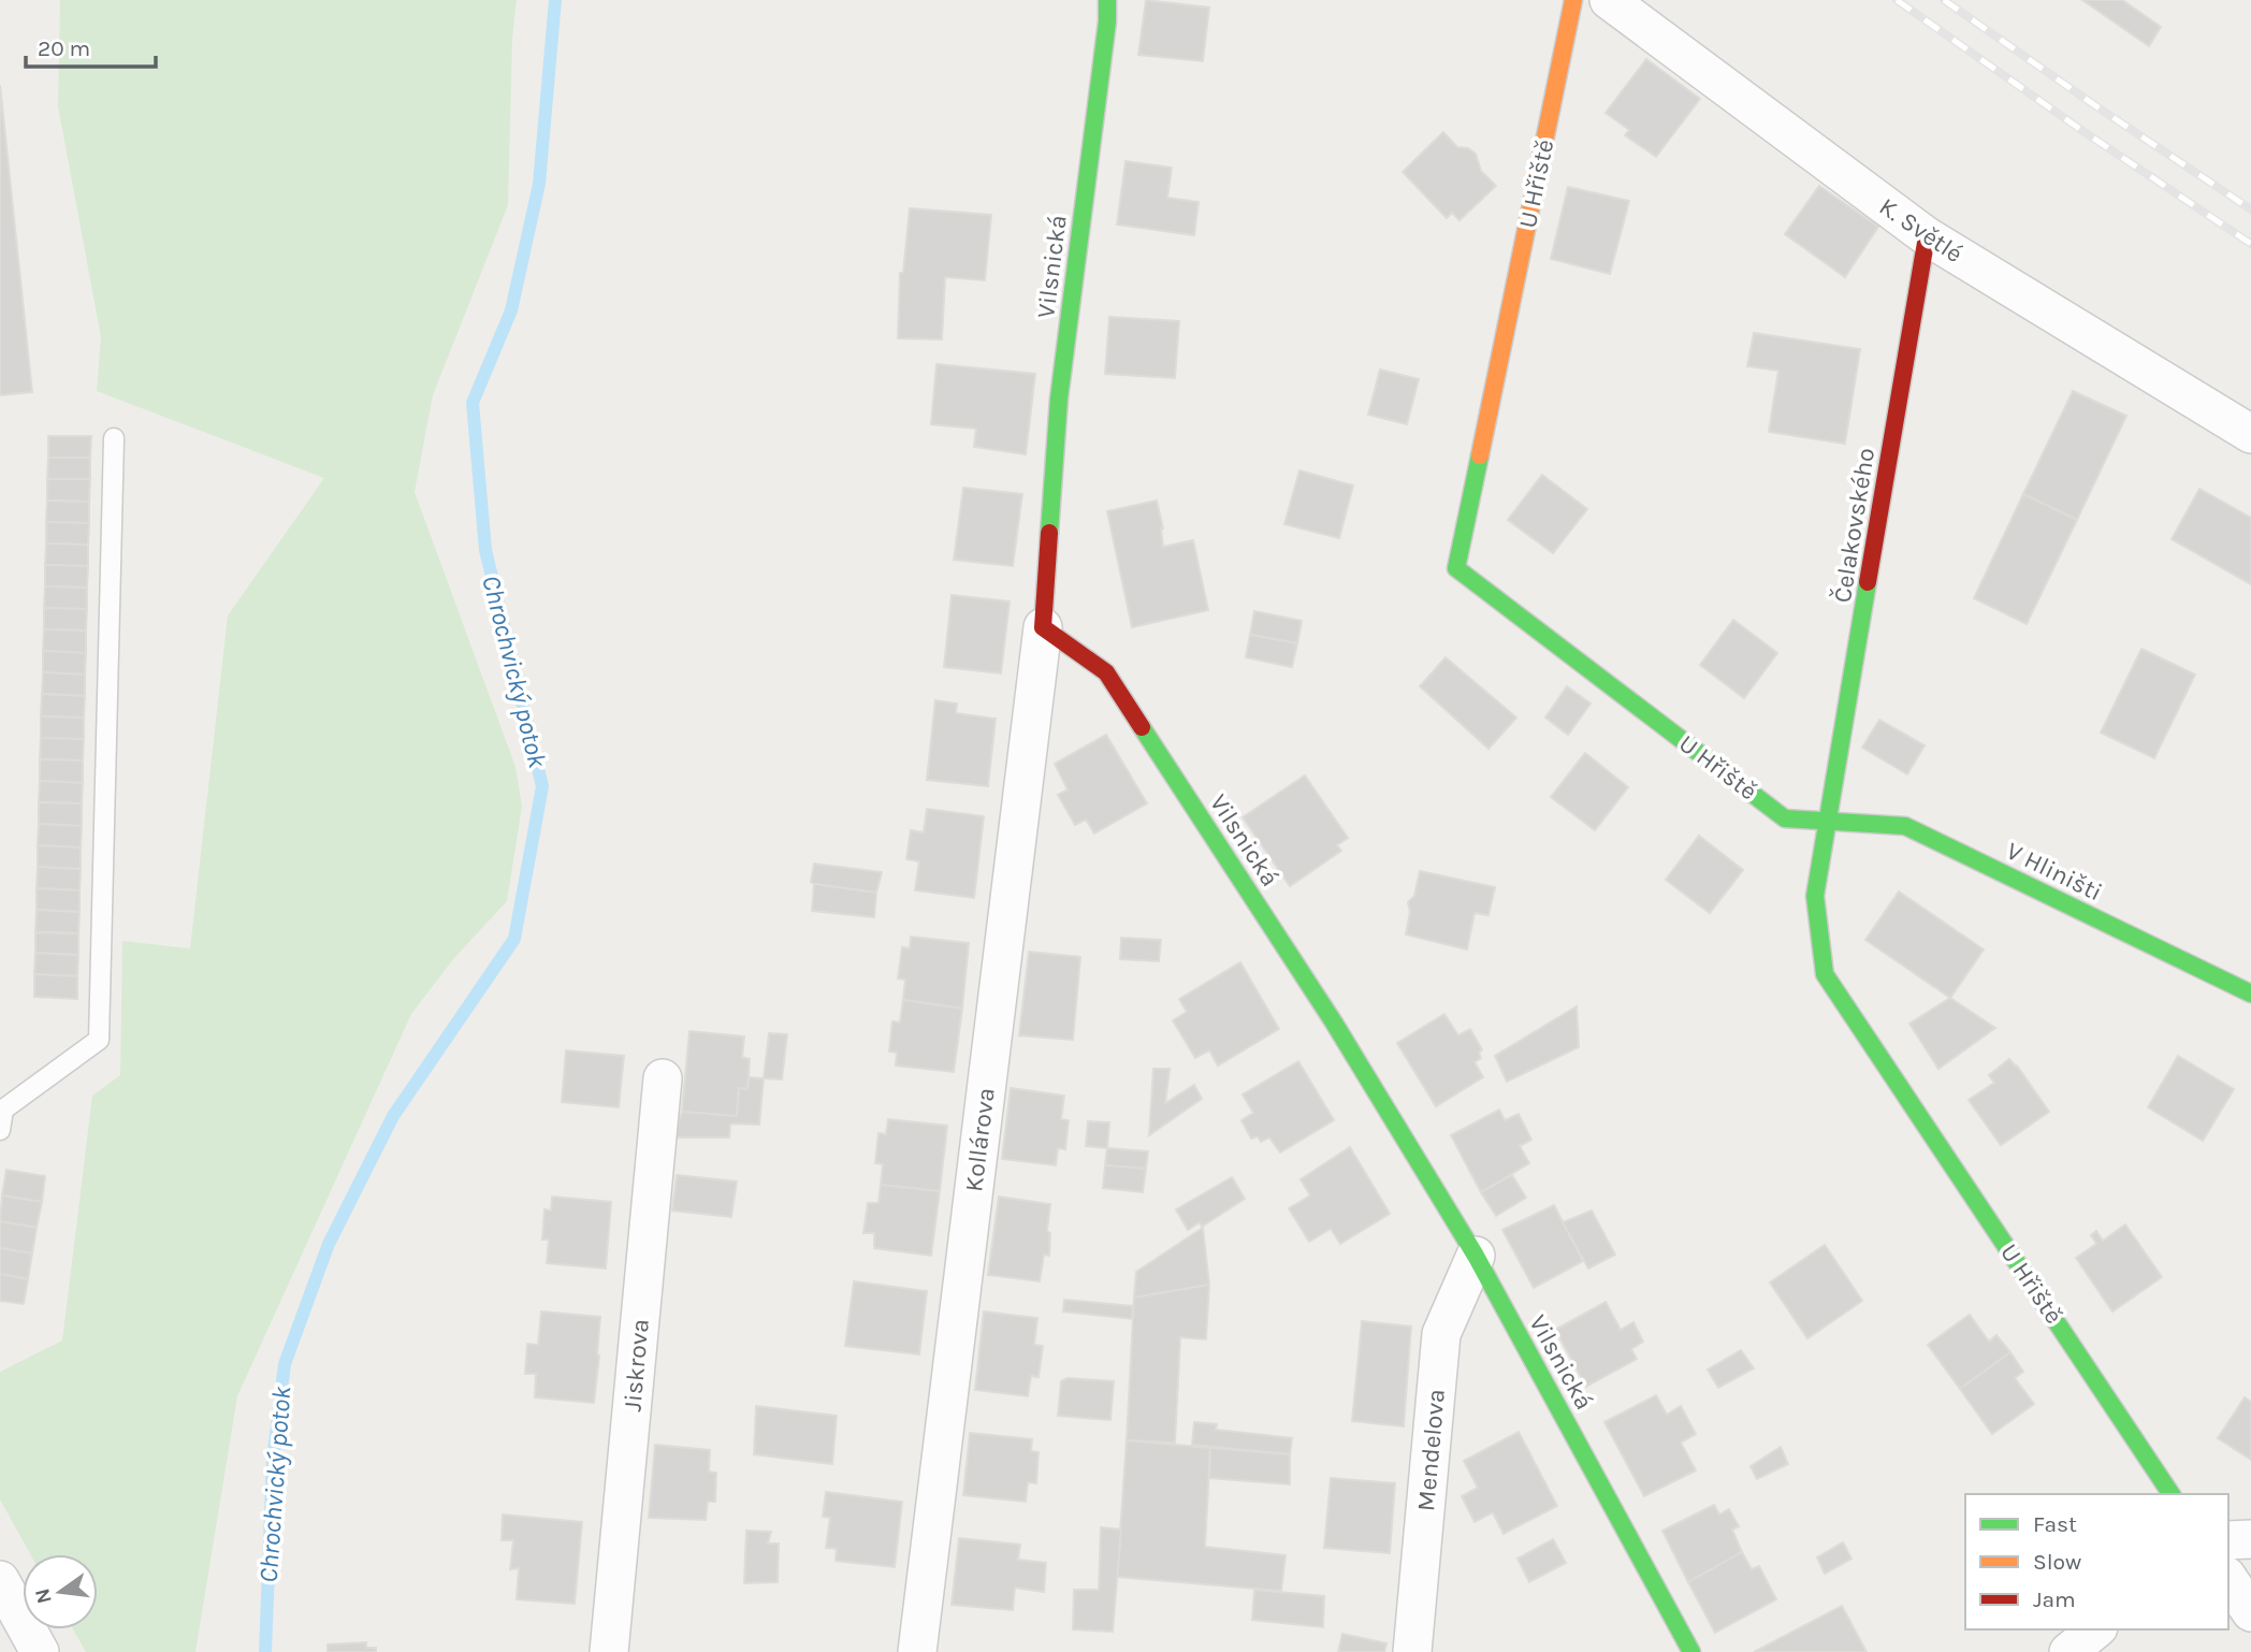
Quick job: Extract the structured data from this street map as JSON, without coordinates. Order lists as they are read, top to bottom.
{
  "streets": {
    "street": [
      "U Hřiště",
      "K. Světlé",
      "Vilsnická",
      "Čelakovského",
      "V Hliništi",
      "Kollárova",
      "Jiskrova",
      "Mendelova"
    ]
  },
  "crossings": [
    ["U Hřiště", "Čelakovského"],
    ["U Hřiště", "V Hliništi"],
    ["K. Světlé", "Čelakovského"],
    ["Vilsnická", "Kollárova"],
    ["Vilsnická", "Mendelova"],
    ["Čelakovského", "V Hliništi"]
  ],
  "water": ["Chrochvický potok"],
  "legend": ["Fast", "Slow", "Jam"],
  "scale_bar": "20 m",
  "north": "left"
}
